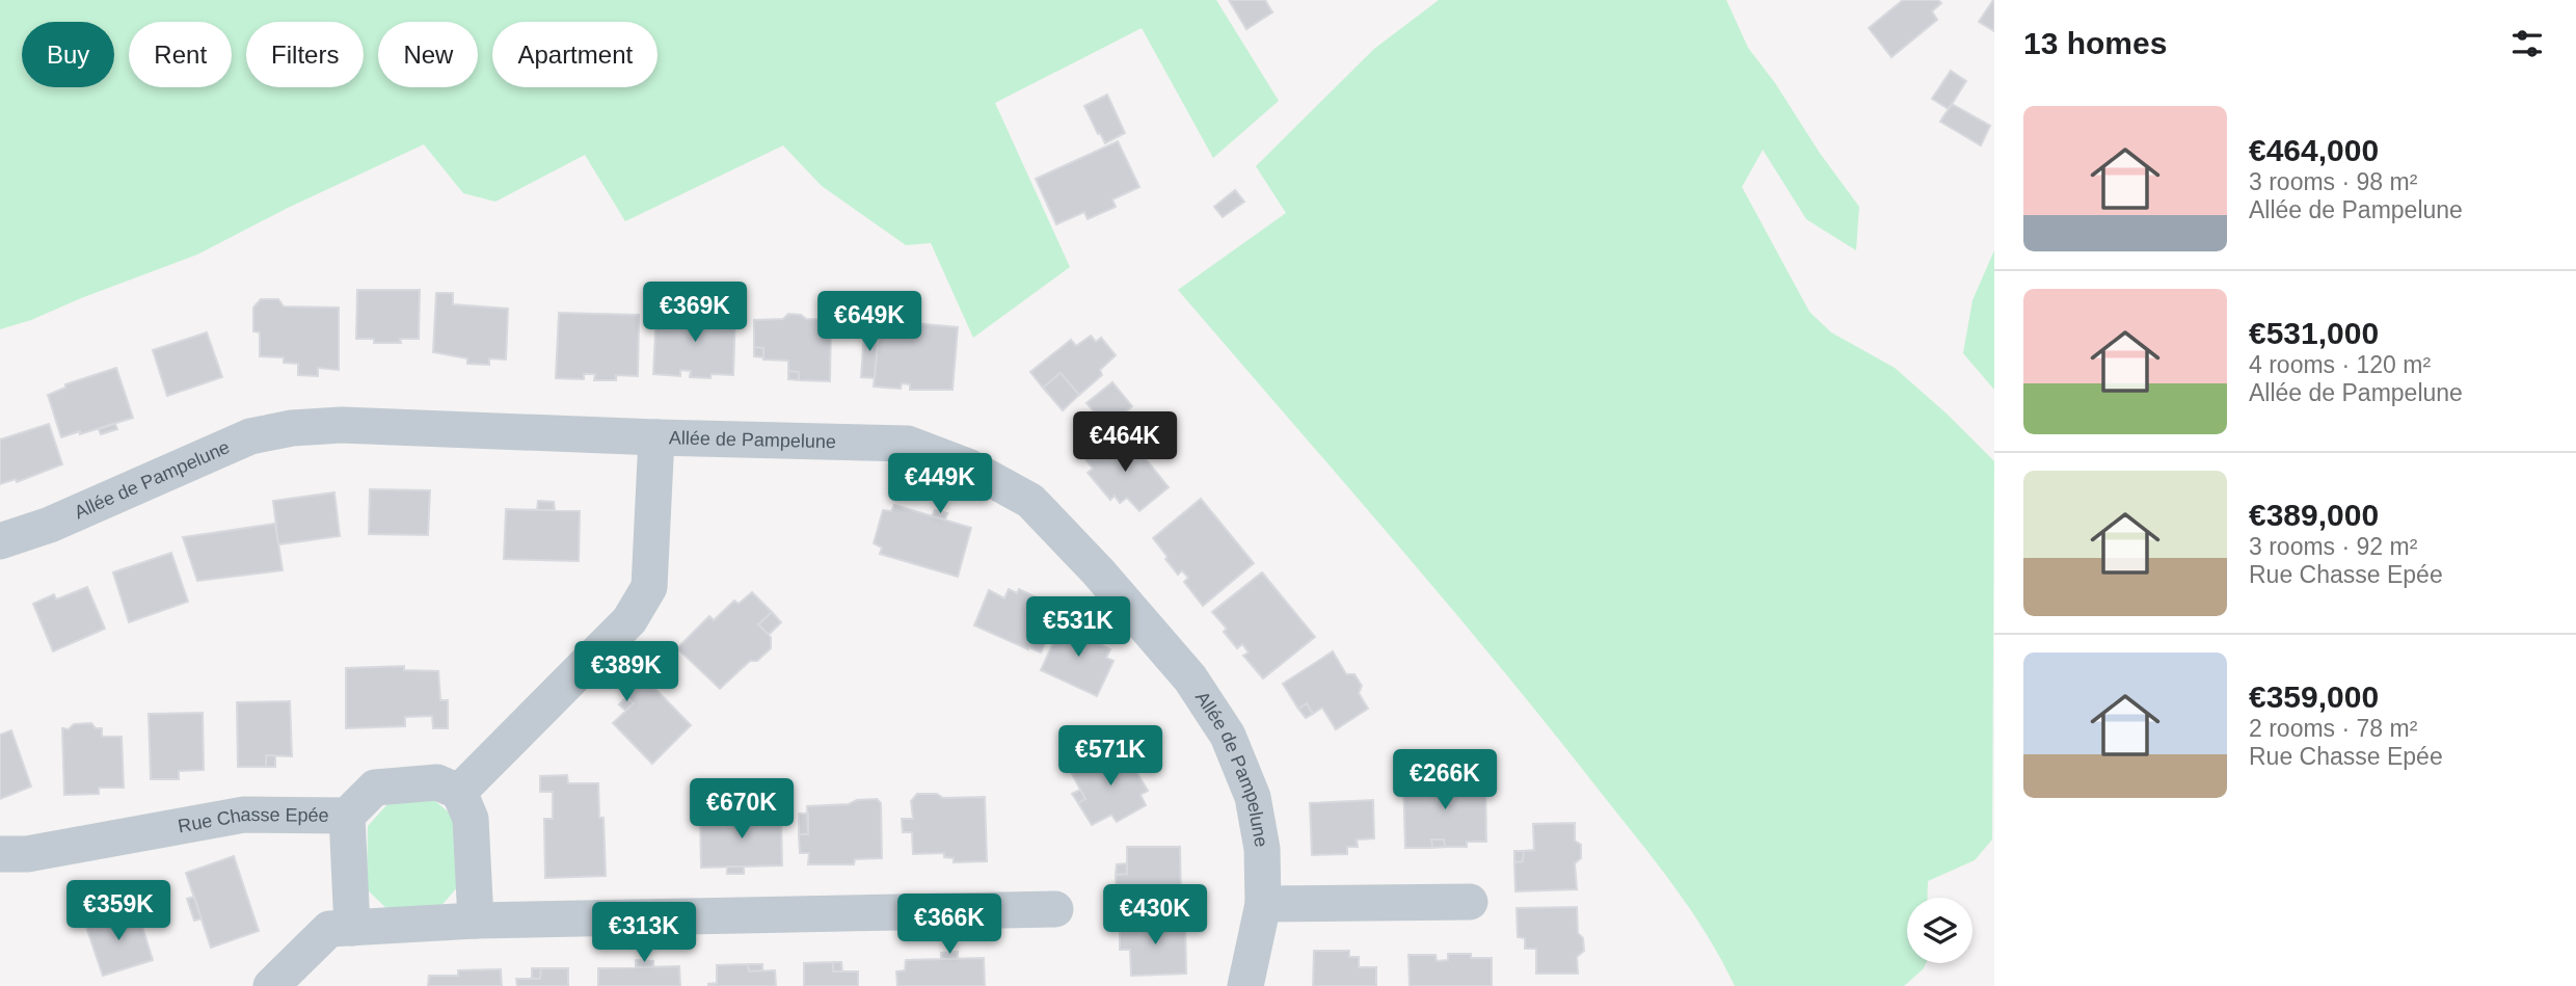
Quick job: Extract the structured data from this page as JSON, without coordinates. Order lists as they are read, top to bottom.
{
  "streets": {
    "street": ["Allée de Pampelune", "Rue Chasse Epée"]
  },
  "page": {
    "heading": "13 homes",
    "chip": [
      "Buy",
      "Rent",
      "Filters",
      "New",
      "Apartment"
    ],
    "list": [
      {
        "name": "€464,000",
        "note": "3 rooms · 98 m² · Allée de Pampelune"
      },
      {
        "name": "€531,000",
        "note": "4 rooms · 120 m² · Allée de Pampelune"
      },
      {
        "name": "€389,000",
        "note": "3 rooms · 92 m² · Rue Chasse Epée"
      },
      {
        "name": "€359,000",
        "note": "2 rooms · 78 m² · Rue Chasse Epée"
      }
    ],
    "price": [
      "€369K",
      "€649K",
      "€464K",
      "€449K",
      "€531K",
      "€389K",
      "€571K",
      "€266K",
      "€670K",
      "€359K",
      "€430K",
      "€366K",
      "€313K"
    ]
  }
}
